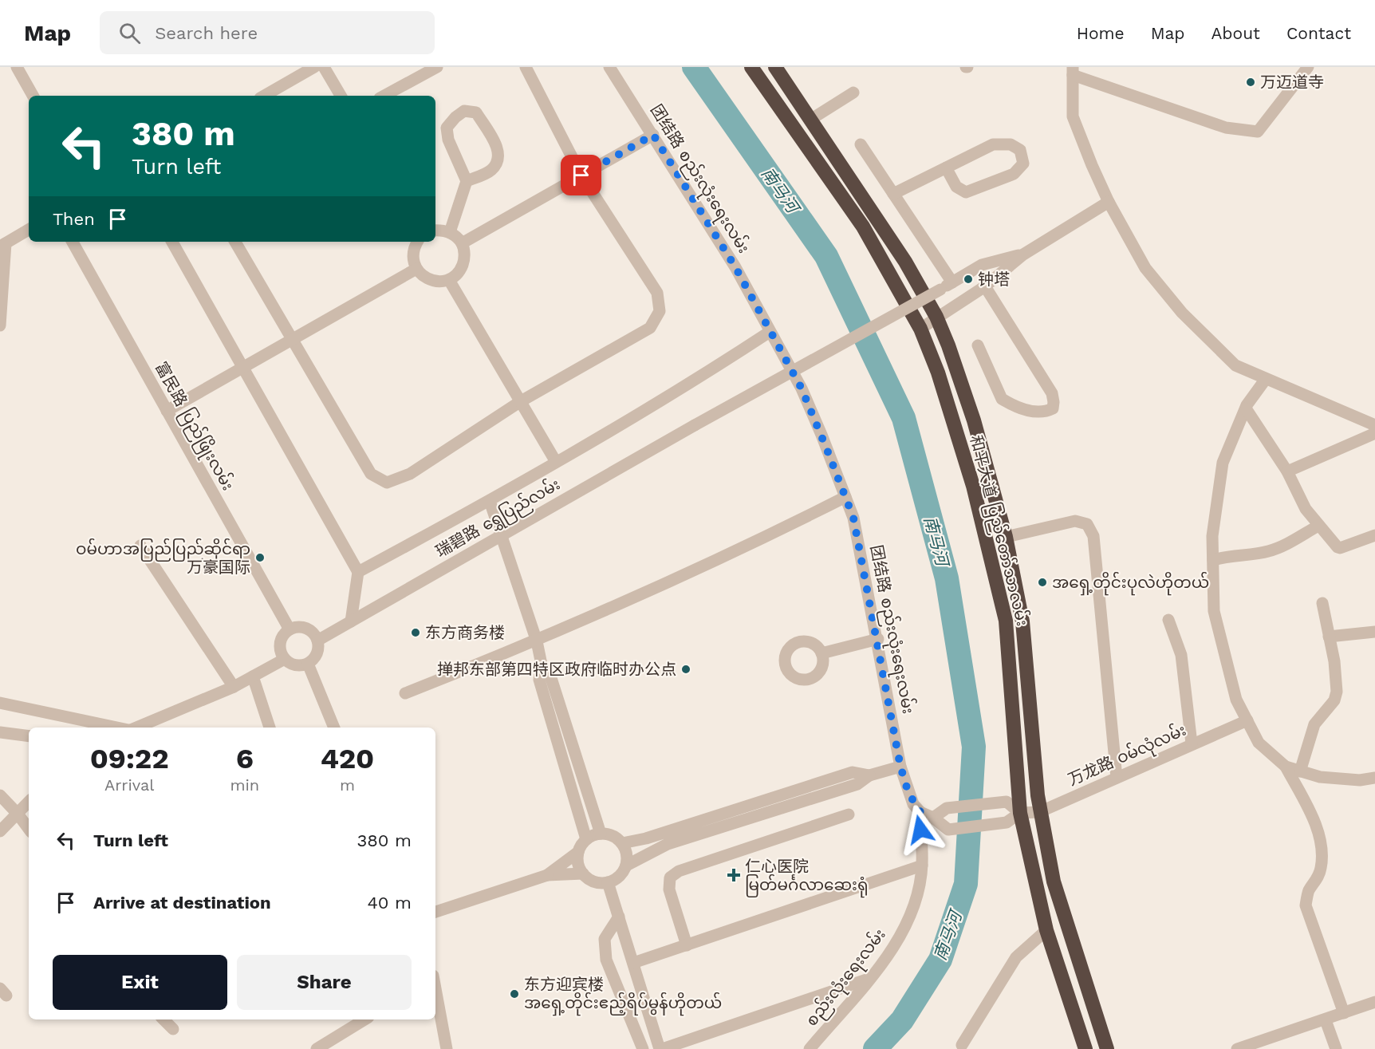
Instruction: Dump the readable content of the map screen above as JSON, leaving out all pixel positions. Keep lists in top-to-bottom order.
{
  "streets": {
    "highway": ["和平大道 ပြည်တော်သာလမ်း"],
    "street": [
      "团结路 စည်းလုံးရေးလမ်း",
      "富民路 ပြည်ဖြိုးလမ်း",
      "瑞碧路 ရွှေပြည်လမ်း",
      "万龙路 ဝမ်လုံလမ်း",
      "စည်းလုံးရေးလမ်း"
    ]
  },
  "crossings": [
    ["团结路 စည်းလုံးရေးလမ်း", "စည်းလုံးရေးလမ်း"],
    ["富民路 ပြည်ဖြိုးလမ်း", "瑞碧路 ရွှေပြည်လမ်း"],
    ["和平大道 ပြည်တော်သာလမ်း", "万龙路 ဝမ်လုံလမ်း"]
  ],
  "water": ["南马河"],
  "places": {
    "other": [
      "万迈道寺",
      "钟塔",
      "ဝမ်ဟာအပြည်ပြည်ဆိုင်ရာ 万豪国际",
      "အရှေ့တိုင်းပုလဲဟိုတယ်",
      "东方商务楼",
      "掸邦东部第四特区政府临时办公点",
      "东方迎宾楼 အရှေ့တိုင်းဧည့်ရိပ်မွန်ဟိုတယ်"
    ],
    "health": ["仁心医院 မြတ်မင်္ဂလာဆေးရုံ"]
  },
  "page": {
    "header": "Map",
    "search": "Search here",
    "nav": [
      "Home",
      "Map",
      "About",
      "Contact"
    ],
    "turn": ["380 m", "Turn left"],
    "then": "Then",
    "eta": [
      "09:22",
      "Arrival",
      "6",
      "min",
      "420",
      "m"
    ],
    "list": [
      {
        "name": "Turn left",
        "value": "380 m"
      },
      {
        "name": "Arrive at destination",
        "value": "40 m"
      }
    ],
    "buttons": ["Exit", "Share"]
  }
}
